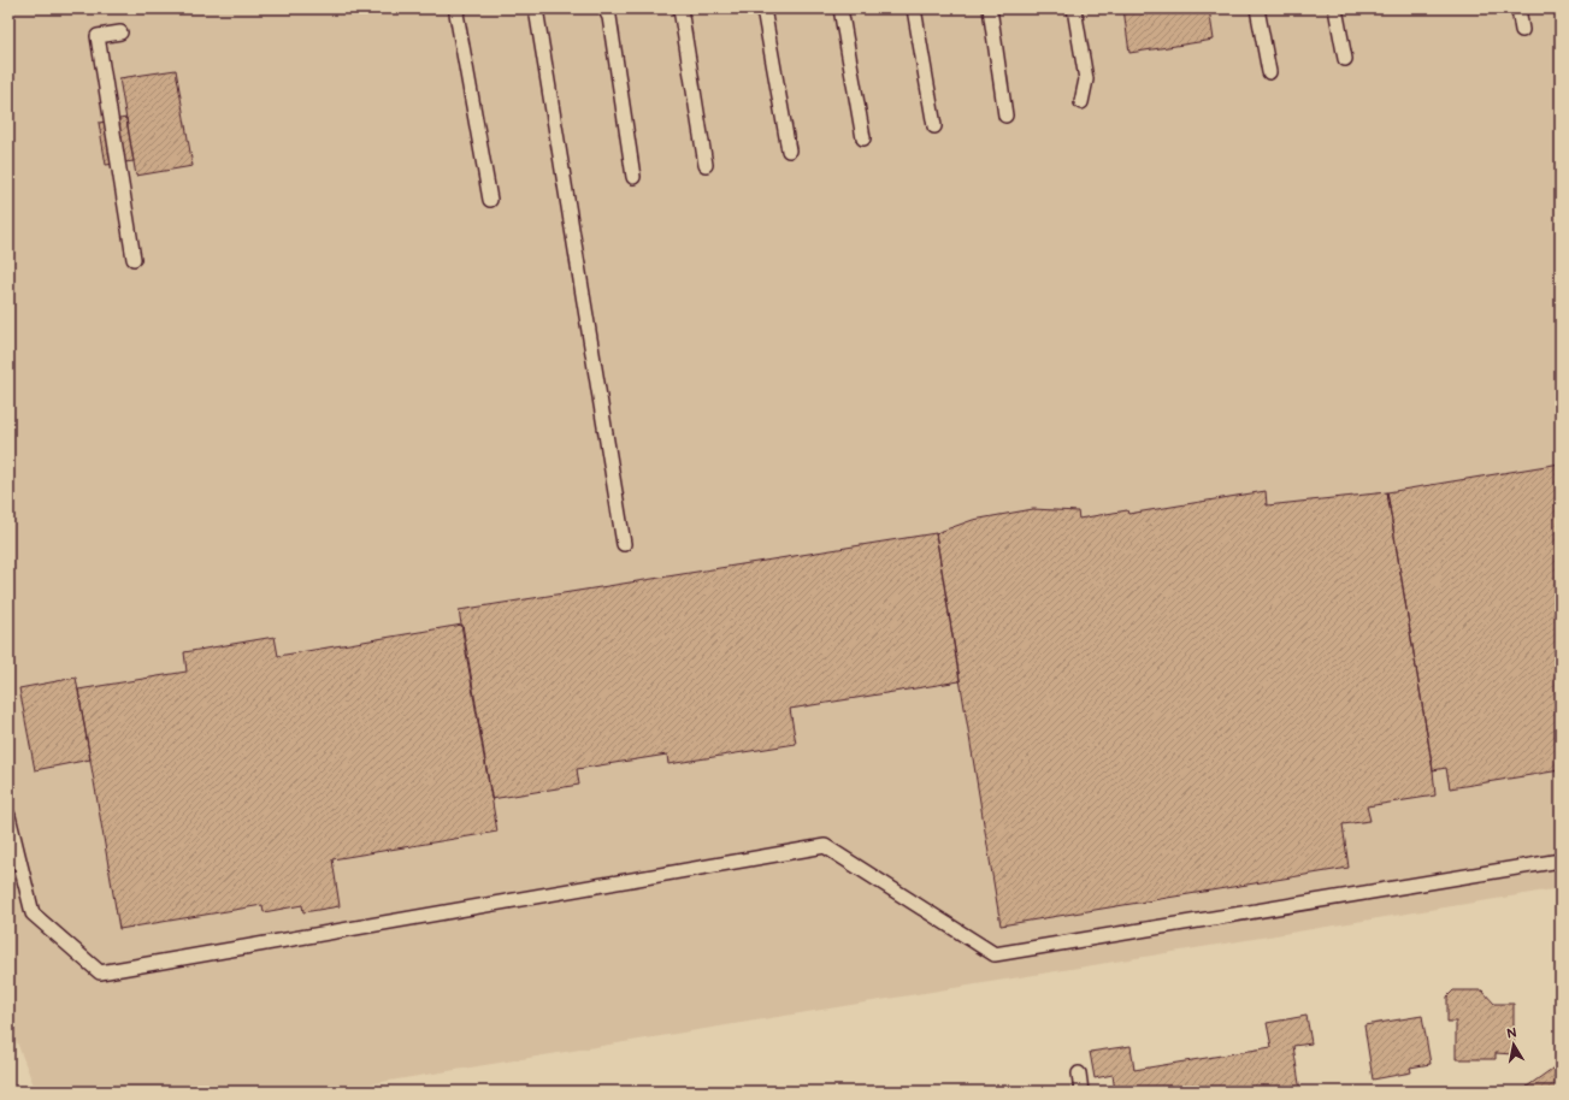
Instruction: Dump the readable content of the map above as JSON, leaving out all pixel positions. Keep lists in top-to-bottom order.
{
  "north": "top"
}
